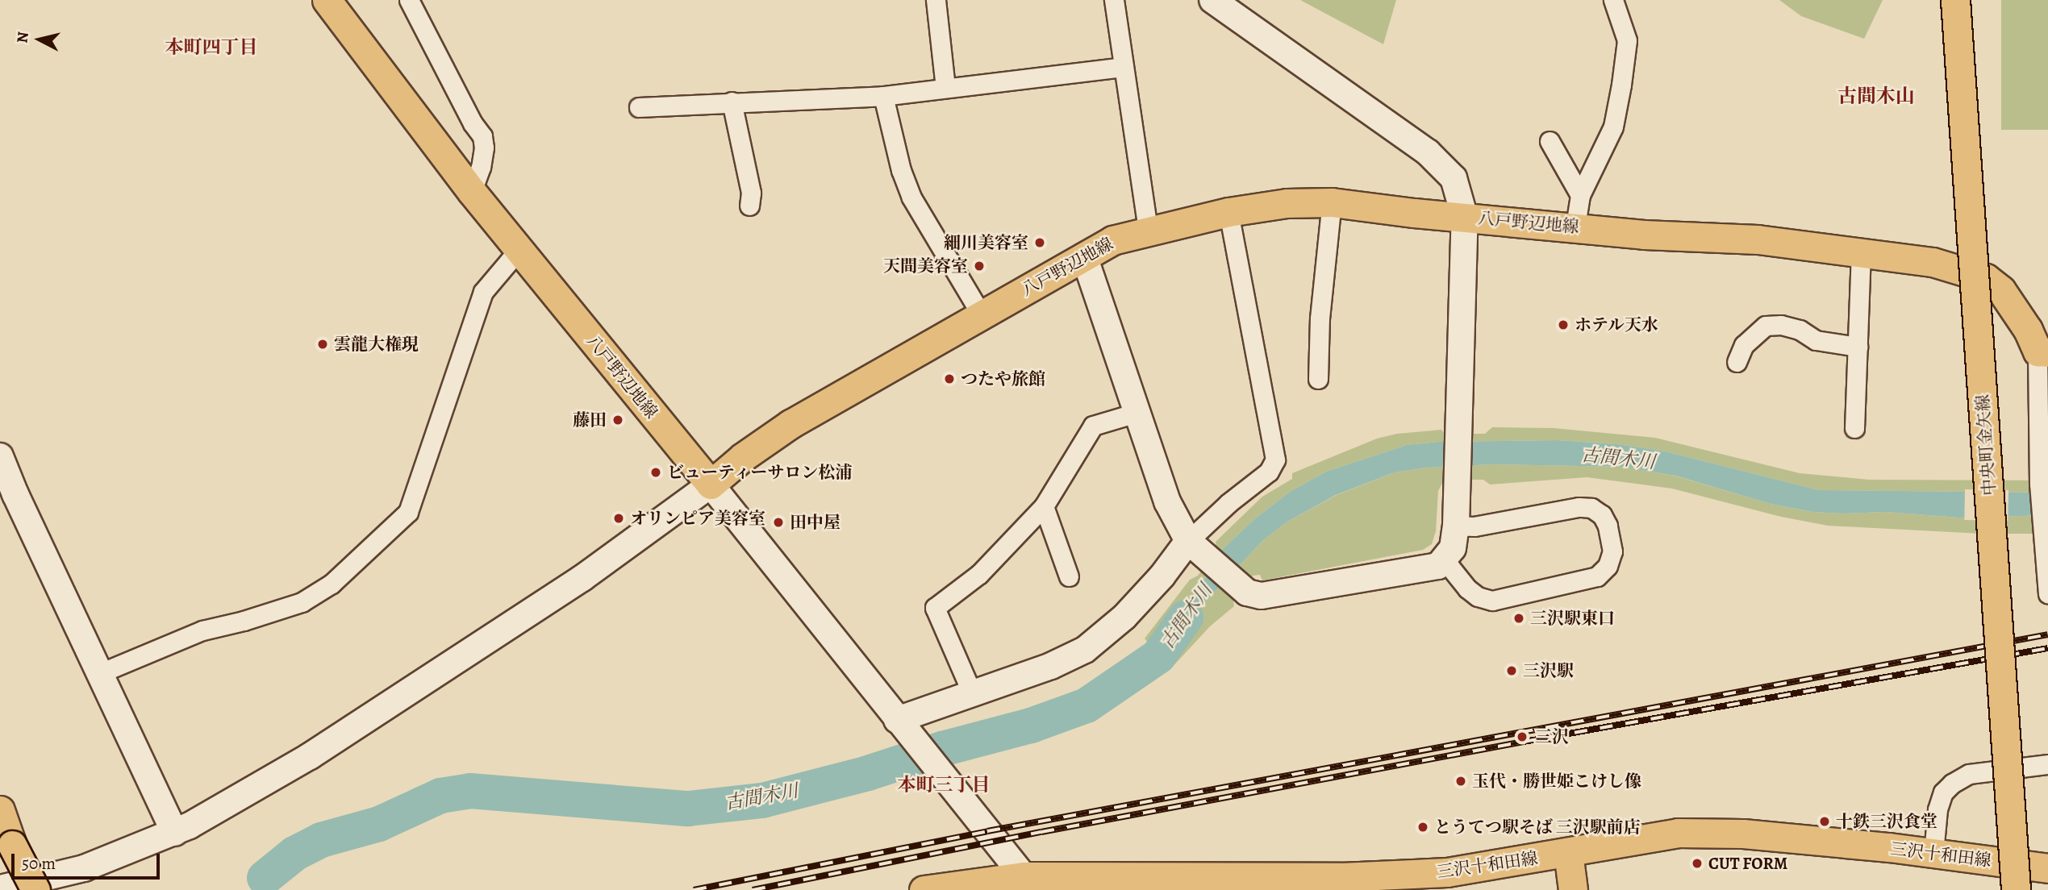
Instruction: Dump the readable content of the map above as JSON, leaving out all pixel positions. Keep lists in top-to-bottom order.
{
  "streets": {
    "main road": ["八戸野辺地線", "中央町金矢線", "三沢十和田線"]
  },
  "districts": ["本町四丁目", "古間木山", "本町三丁目"],
  "water": ["古間木川"],
  "places": [
    "細川美容室",
    "天間美容室",
    "ホテル天水",
    "雲龍大権現",
    "つたや旅館",
    "藤田",
    "ビューティーサロン松浦",
    "オリンピア美容室",
    "田中屋",
    "三沢駅東口",
    "三沢駅",
    "三沢",
    "玉代・勝世姫こけし像",
    "十鉄三沢食堂",
    "とうてつ駅そば 三沢駅前店",
    "CUT FORM"
  ],
  "scale_bar": "50 m",
  "north": "left"
}
